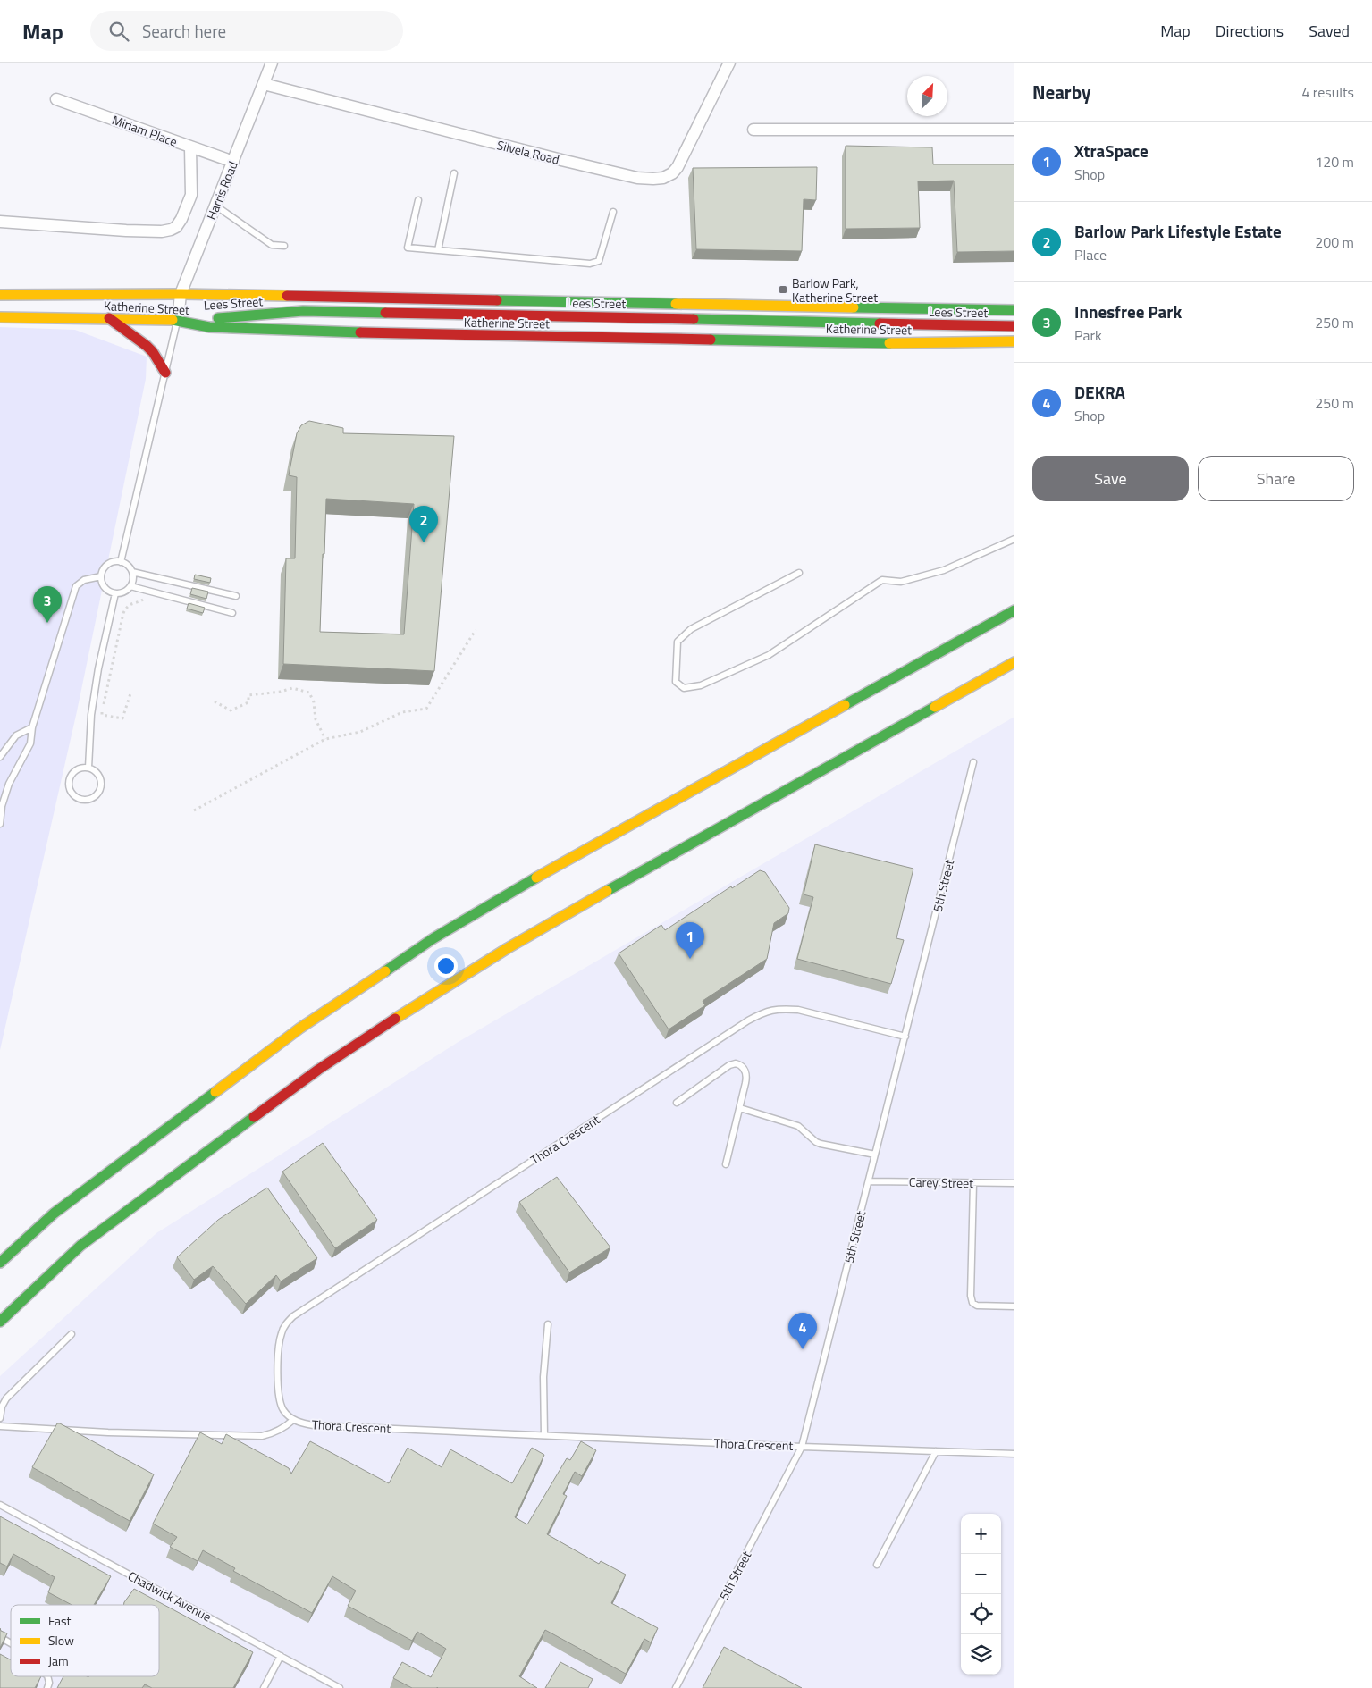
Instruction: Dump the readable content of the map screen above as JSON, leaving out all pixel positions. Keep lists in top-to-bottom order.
{
  "streets": {
    "main road": ["Lees Street", "Katherine Street"],
    "street": ["Miriam Place", "Silvela Road", "Harris Road"],
    "lane": [
      "5th Street",
      "Thora Crescent",
      "Carey Street",
      "Chadwick Avenue"
    ]
  },
  "crossings": [
    ["Miriam Place", "Harris Road"],
    ["Silvela Road", "Harris Road"],
    ["Harris Road", "Lees Street"],
    ["Harris Road", "Katherine Street"],
    ["Lees Street", "Katherine Street"],
    ["5th Street", "Thora Crescent"],
    ["5th Street", "Carey Street"]
  ],
  "places": {
    "transit": ["Barlow Park, Katherine Street"]
  },
  "legend": ["Fast", "Slow", "Jam"],
  "north": "top right",
  "page": {
    "header": "Map",
    "search": "Search here",
    "nav": ["Map", "Directions", "Saved"],
    "heading": ["Nearby", "4 results"],
    "list": [
      {
        "mark": "1",
        "name": "XtraSpace",
        "note": "Shop",
        "value": "120 m"
      },
      {
        "mark": "2",
        "name": "Barlow Park Lifestyle Estate",
        "note": "Place",
        "value": "200 m"
      },
      {
        "mark": "3",
        "name": "Innesfree Park",
        "note": "Park",
        "value": "250 m"
      },
      {
        "mark": "4",
        "name": "DEKRA",
        "note": "Shop",
        "value": "250 m"
      }
    ],
    "buttons": ["Save", "Share"],
    "pins": [
      "2",
      "3",
      "1",
      "4"
    ],
    "map_buttons": ["+", "−"]
  }
}
